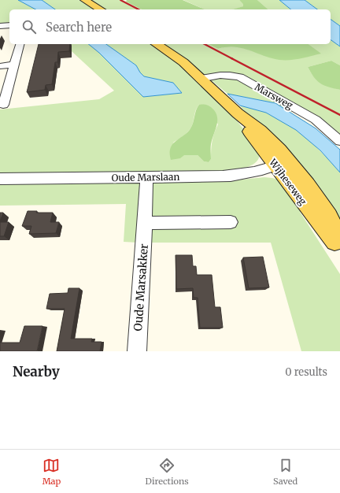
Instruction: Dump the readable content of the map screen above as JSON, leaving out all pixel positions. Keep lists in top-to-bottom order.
{
  "streets": {
    "main road": ["Wijheseweg"],
    "street": ["Marsweg", "Oude Marslaan", "Oude Marsakker"]
  },
  "crossings": [
    ["Marsweg", "Wijheseweg"],
    ["Oude Marslaan", "Wijheseweg"],
    ["Oude Marslaan", "Oude Marsakker"]
  ],
  "page": {
    "search": "Search here",
    "heading": ["Nearby", "0 results"],
    "nav": ["Map", "Directions", "Saved"]
  }
}
